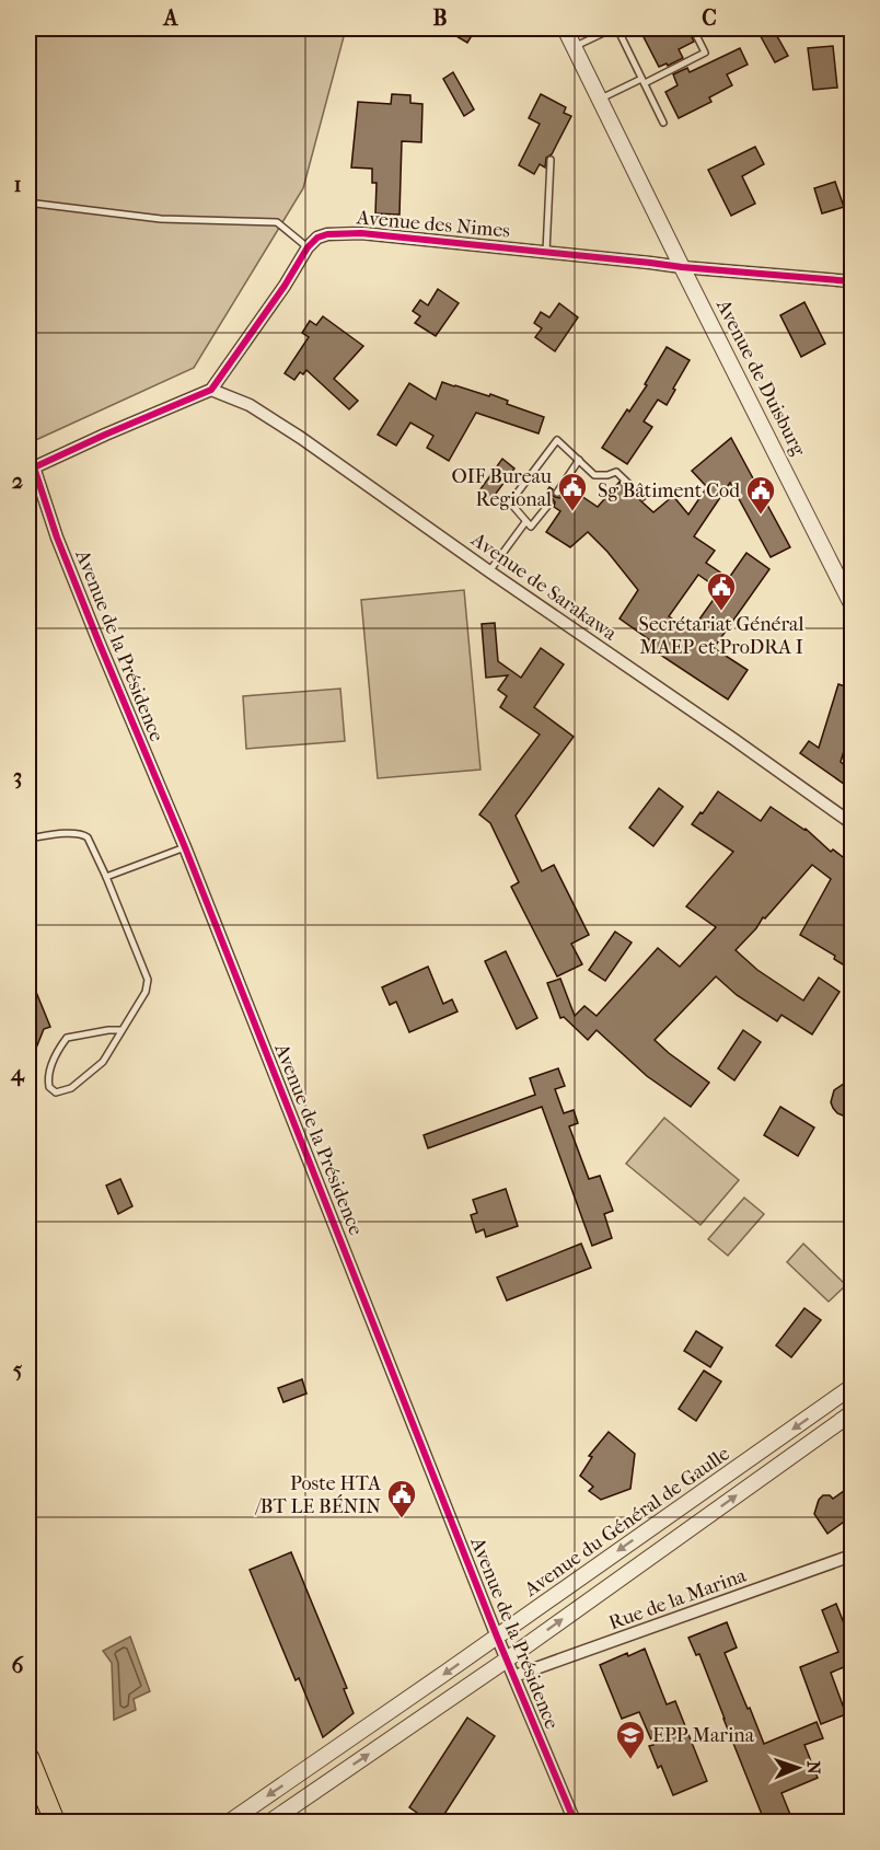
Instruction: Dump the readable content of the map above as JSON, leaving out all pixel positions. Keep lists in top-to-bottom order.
{
  "streets": {
    "street": [
      "Avenue des Nimes",
      "Avenue de Duisburg",
      "Avenue de Sarakawa",
      "Avenue de la Présidence",
      "Avenue du Général de Gaulle",
      "Rue de la Marina"
    ]
  },
  "crossings": [
    ["Avenue des Nimes", "Avenue de Duisburg"],
    ["Avenue de la Présidence", "Avenue du Général de Gaulle"],
    ["Avenue de la Présidence", "Rue de la Marina"]
  ],
  "places": {
    "public building": [
      "OIF Bureau Regional",
      "Sg Bâtiment Cod",
      "Secrétariat Général MAEP et ProDRA I",
      "Poste HTA /BT LE BÉNIN"
    ],
    "school or university": ["EPP Marina"]
  },
  "north": "right",
  "grid": {
    "columns": ["A", "B", "C"],
    "rows": [
      "1",
      "2",
      "3",
      "4",
      "5",
      "6"
    ]
  }
}
